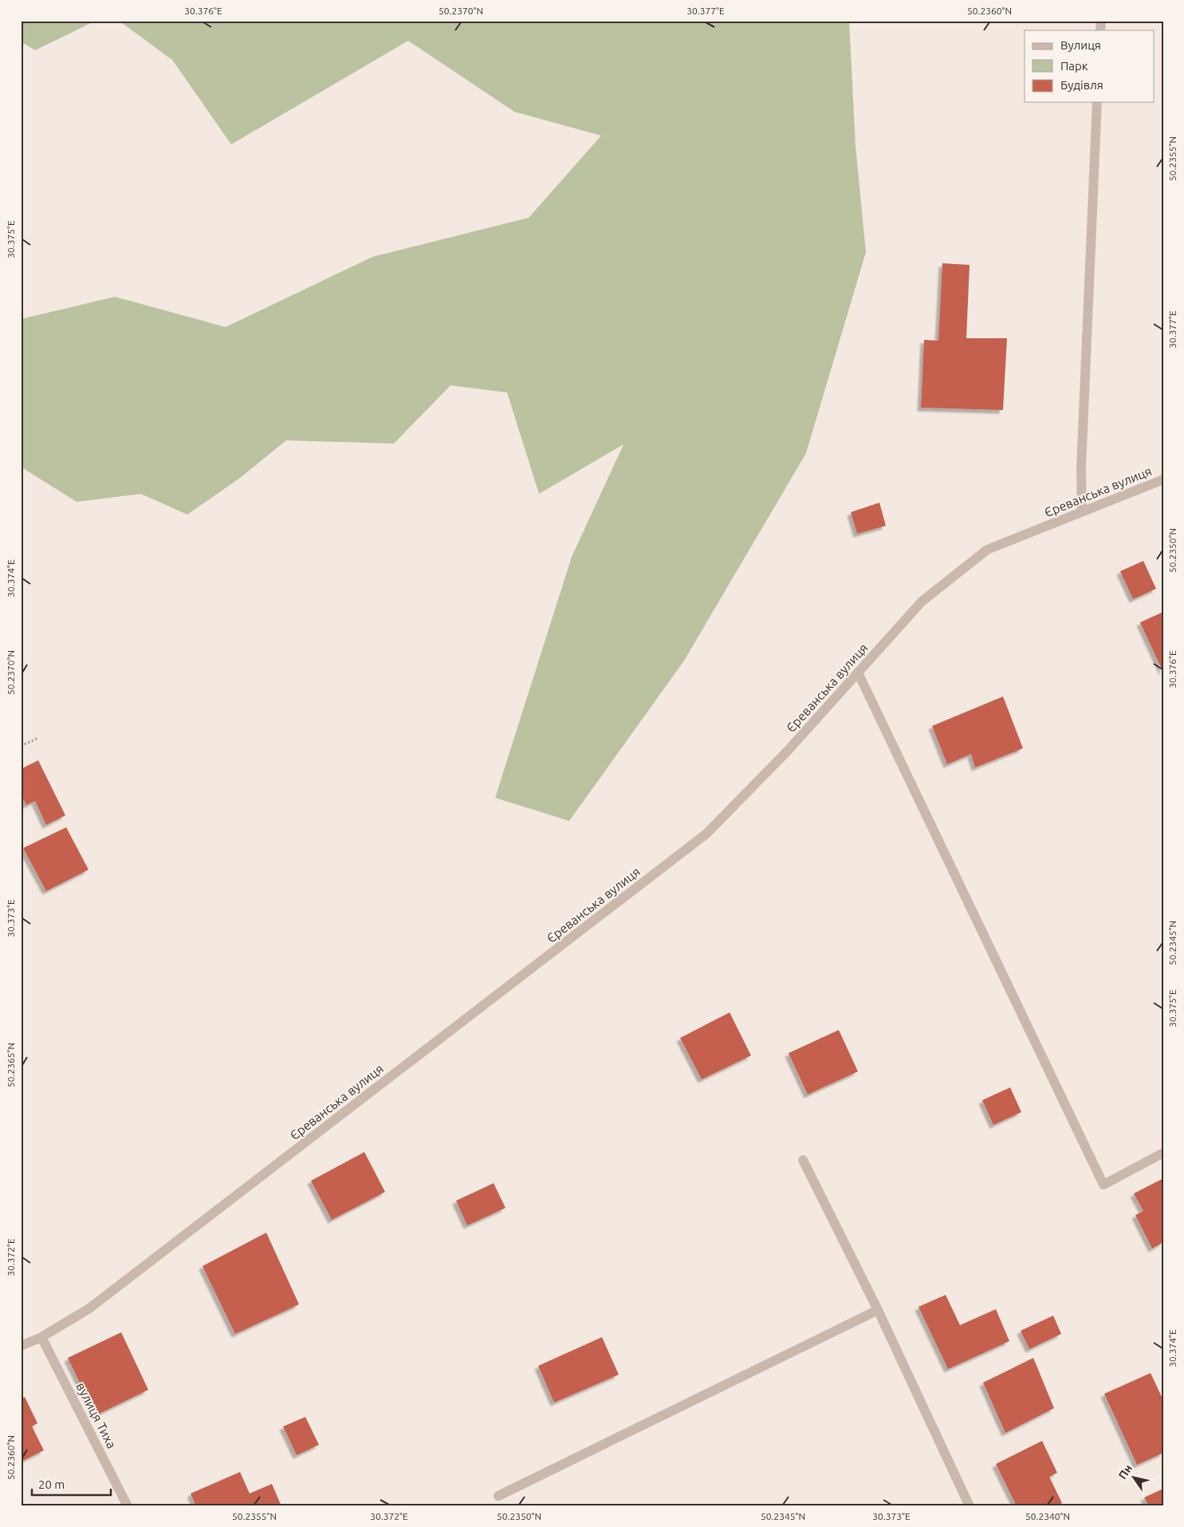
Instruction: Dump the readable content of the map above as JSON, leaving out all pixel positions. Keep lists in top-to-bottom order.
{
  "streets": {
    "street": ["Єреванська вулиця", "вулиця Тиха"]
  },
  "crossings": [
    ["Єреванська вулиця", "вулиця Тиха"]
  ],
  "legend": ["Вулиця", "Парк", "Будівля"],
  "scale_bar": "20 m",
  "north": "top left",
  "coordinates": [
    "30.376°E",
    "50.2370°N",
    "30.377°E",
    "50.2360°N",
    "50.2355°N",
    "30.375°E",
    "50.2350°N",
    "30.374°E",
    "30.373°E",
    "50.2345°N",
    "50.2365°N",
    "30.372°E",
    "50.2340°N"
  ]
}
